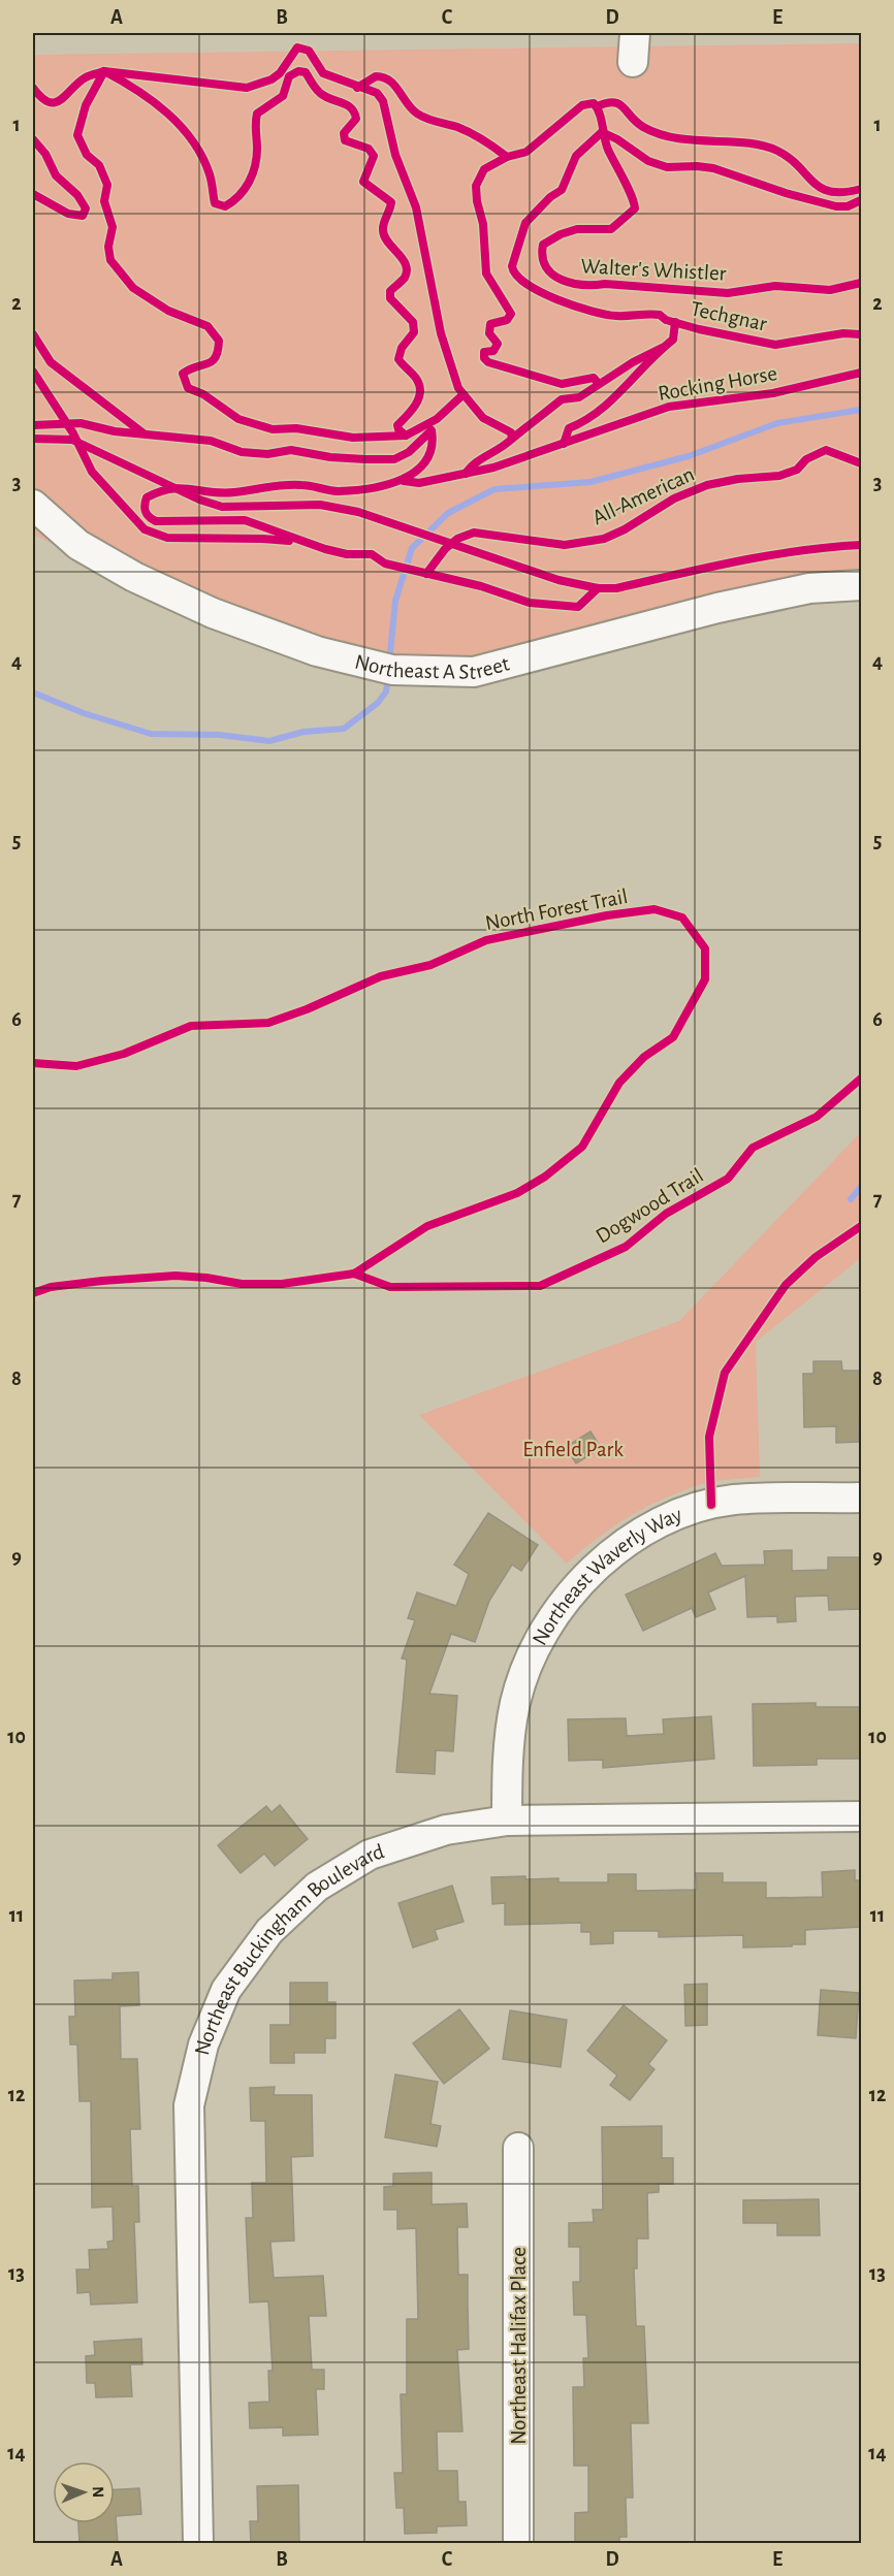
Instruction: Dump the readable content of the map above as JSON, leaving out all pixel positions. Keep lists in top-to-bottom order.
{
  "streets": {
    "street": [
      "Northeast A Street",
      "Northeast Waverly Way",
      "Northeast Buckingham Boulevard",
      "Northeast Halifax Place"
    ],
    "cycle path": [
      "Walter's Whistler",
      "Techgnar",
      "Rocking Horse",
      "All-American",
      "North Forest Trail",
      "Dogwood Trail"
    ]
  },
  "crossings": [
    ["Northeast Waverly Way", "Northeast Buckingham Boulevard"]
  ],
  "parks": ["Enfield Park"],
  "north": "right",
  "grid": {
    "columns": [
      "A",
      "B",
      "C",
      "D",
      "E"
    ],
    "rows": [
      "1",
      "2",
      "3",
      "4",
      "5",
      "6",
      "7",
      "8",
      "9",
      "10",
      "11",
      "12",
      "13",
      "14"
    ]
  }
}
